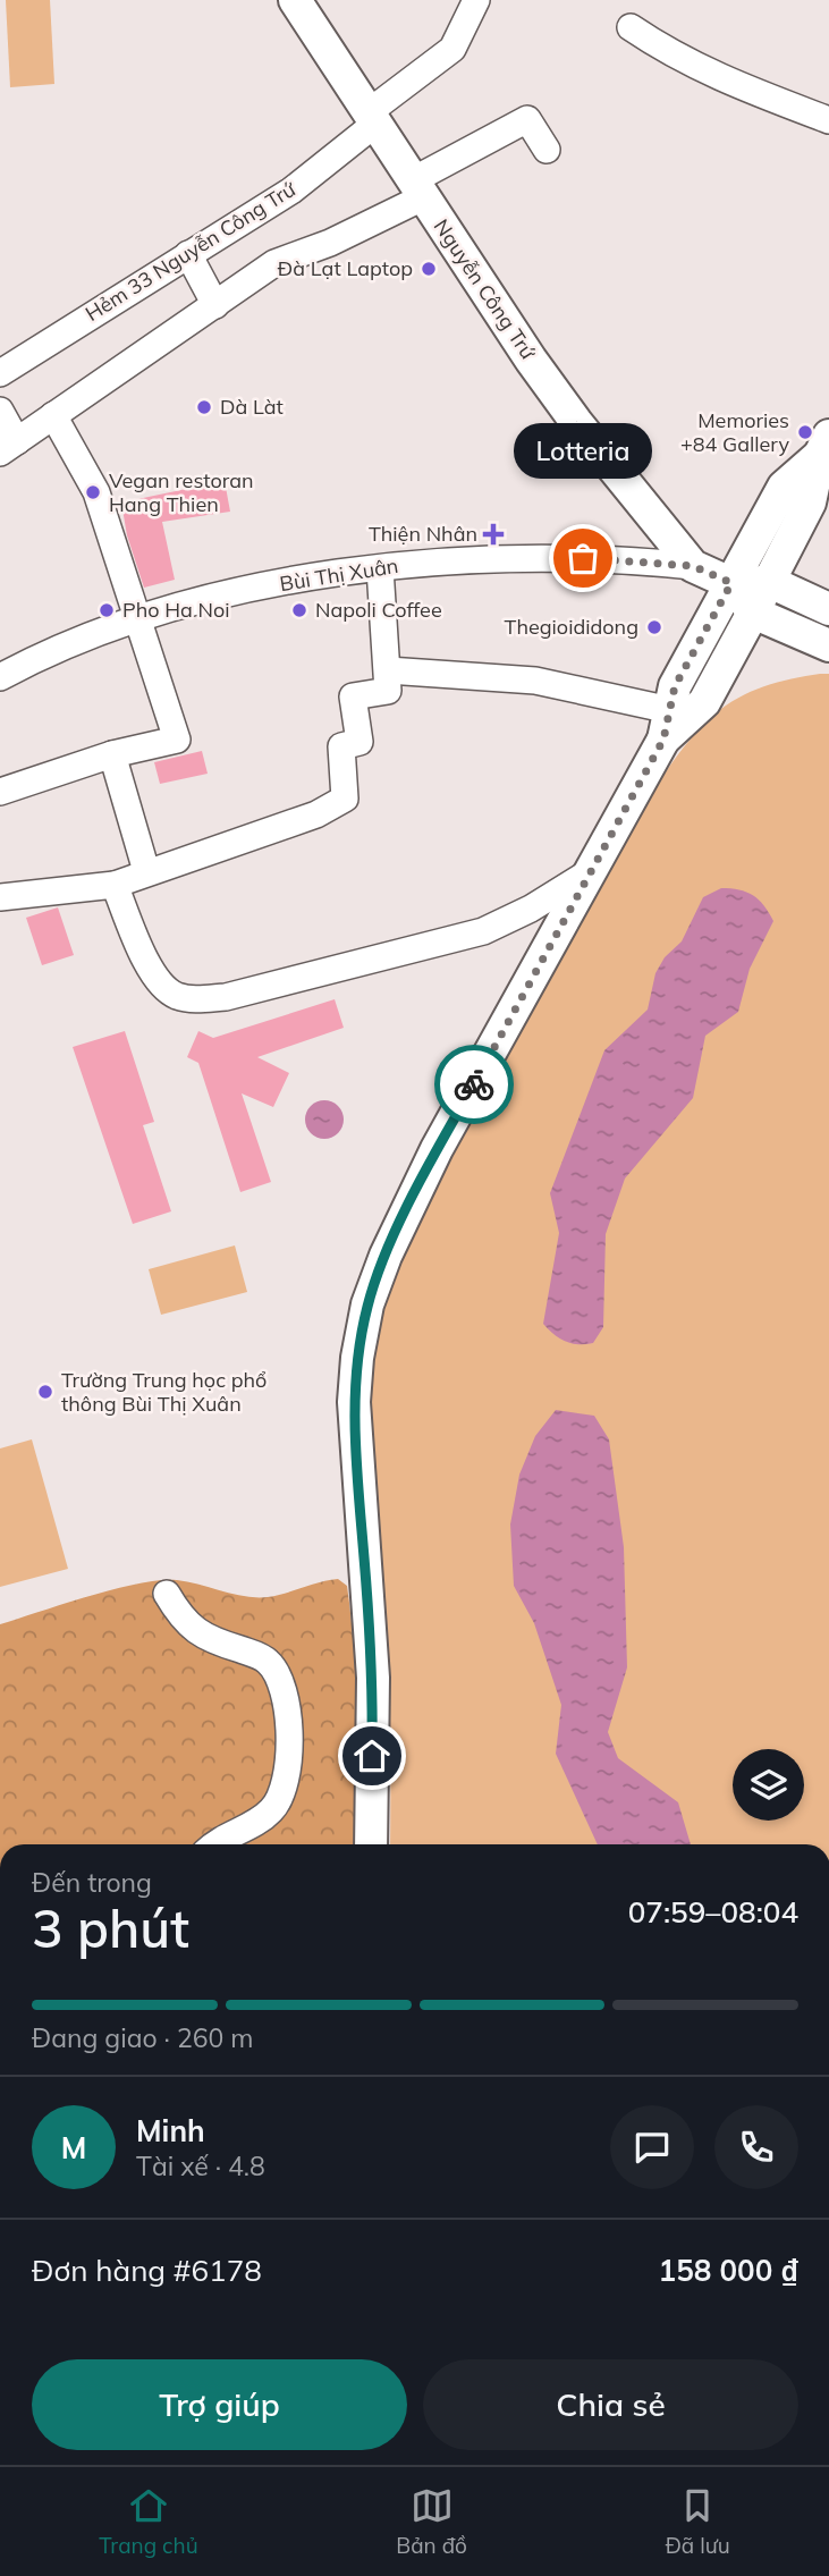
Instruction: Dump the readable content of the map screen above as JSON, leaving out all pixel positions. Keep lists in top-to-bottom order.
{
  "streets": {
    "main road": ["Nguyễn Công Trứ"],
    "street": ["Hẻm 33 Nguyễn Công Trứ", "Bùi Thị Xuân"]
  },
  "crossings": [
    ["Hẻm 33 Nguyễn Công Trứ", "Nguyễn Công Trứ"],
    ["Nguyễn Công Trứ", "Bùi Thị Xuân"]
  ],
  "places": {
    "other": [
      "Đà Lạt Laptop",
      "Dà Làt",
      "Memories +84 Gallery",
      "Vegan restoran Hang Thien",
      "Lotteria",
      "Pho Ha Noi",
      "Napoli Coffee",
      "Thegioididong",
      "Trường Trung học phổ thông Bùi Thị Xuân"
    ],
    "health": ["Thiện Nhân"]
  },
  "page": {
    "bubble": "Lotteria",
    "heading": ["3 phút", "Đến trong", "07:59–08:04"],
    "panel": [
      "Minh",
      "Tài xế · 4.8",
      "Đơn hàng #6178",
      "158 000 ₫"
    ],
    "bar": "Đang giao · 260 m",
    "round": "M",
    "buttons": ["Trợ giúp", "Chia sẻ"],
    "tabs": ["Trang chủ", "Bản đồ", "Đã lưu"]
  }
}
